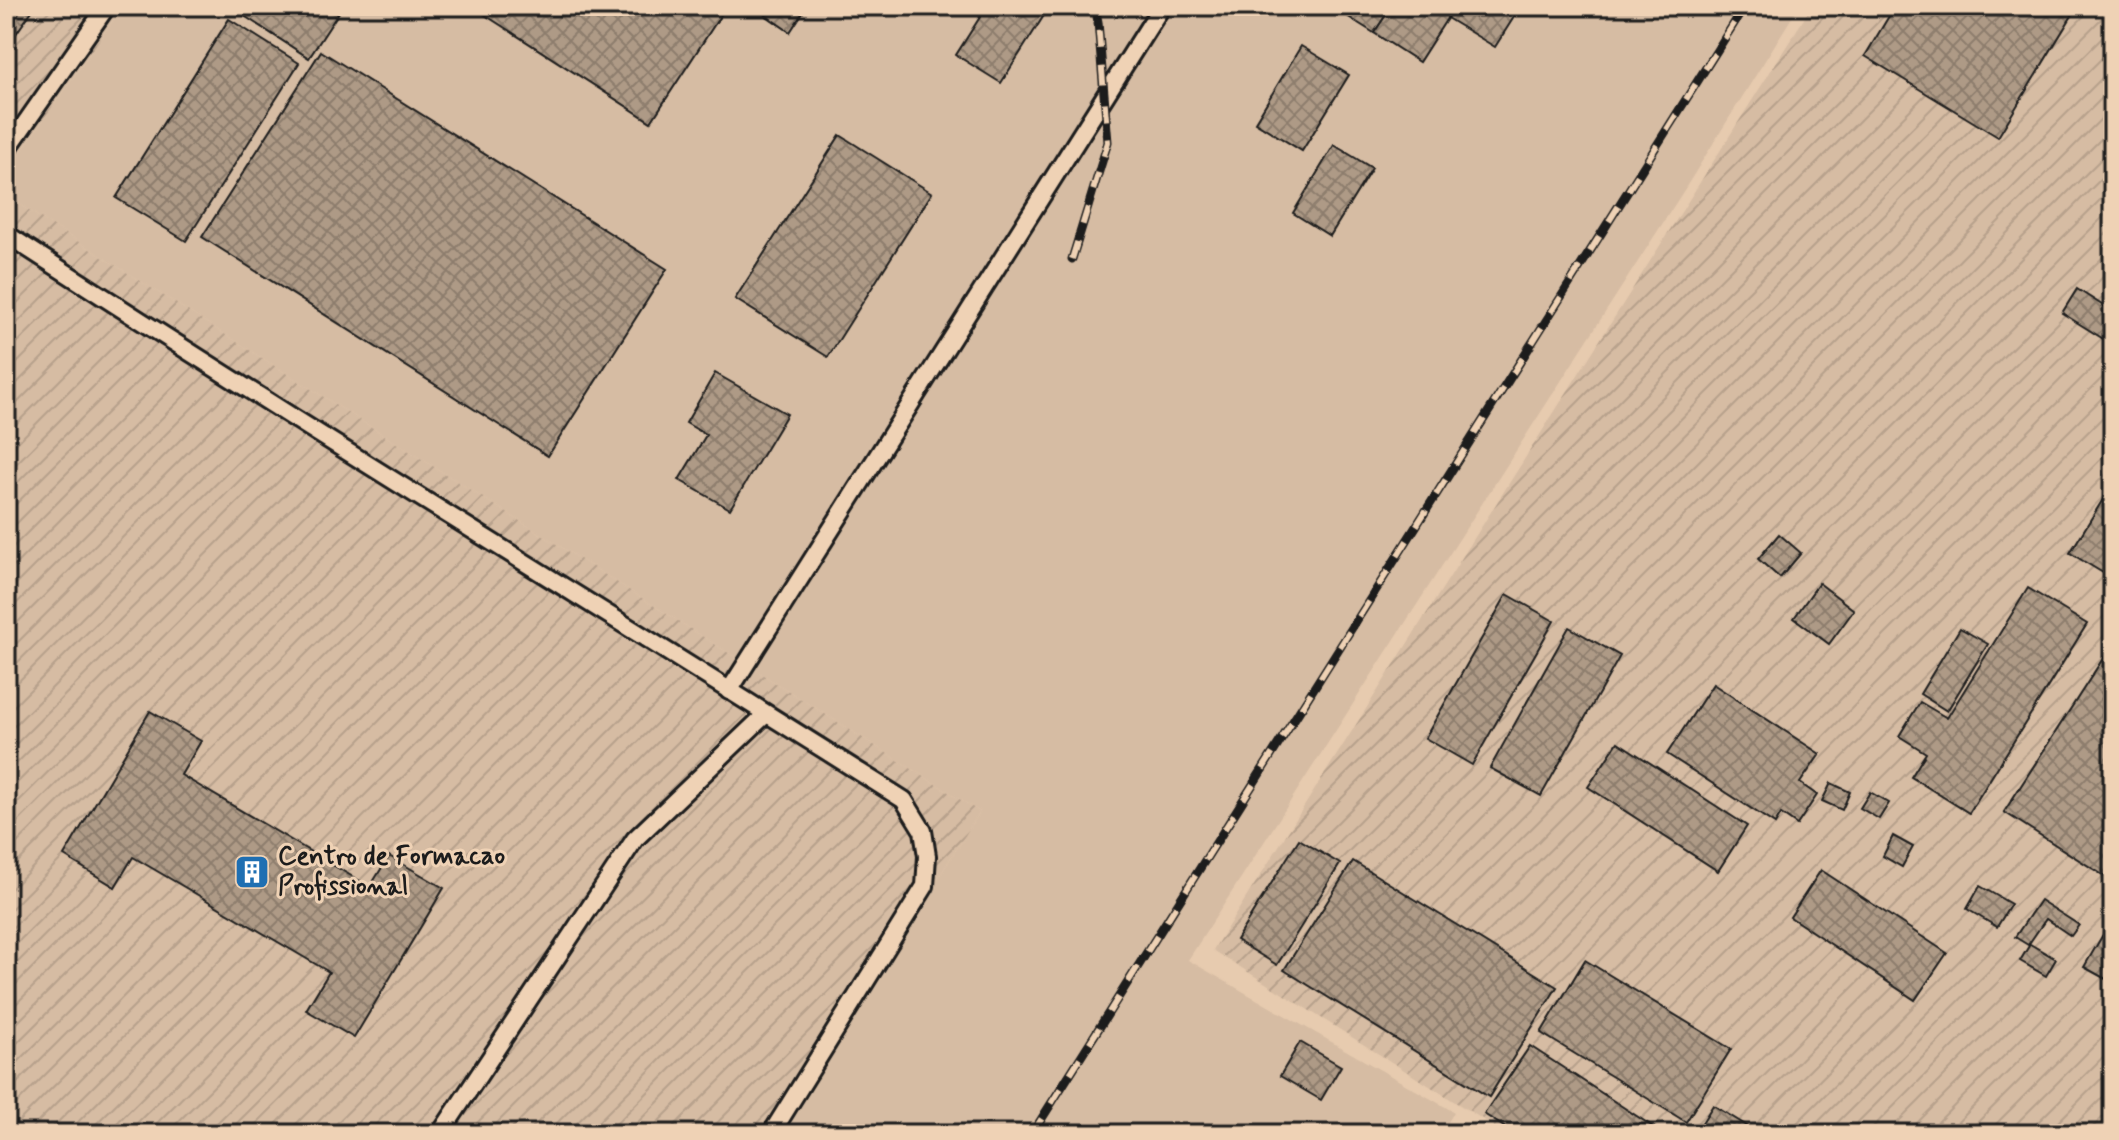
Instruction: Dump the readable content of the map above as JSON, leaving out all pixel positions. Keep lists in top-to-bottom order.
{
  "places": {
    "building": ["Centro de Formacao Profissional"]
  }
}
